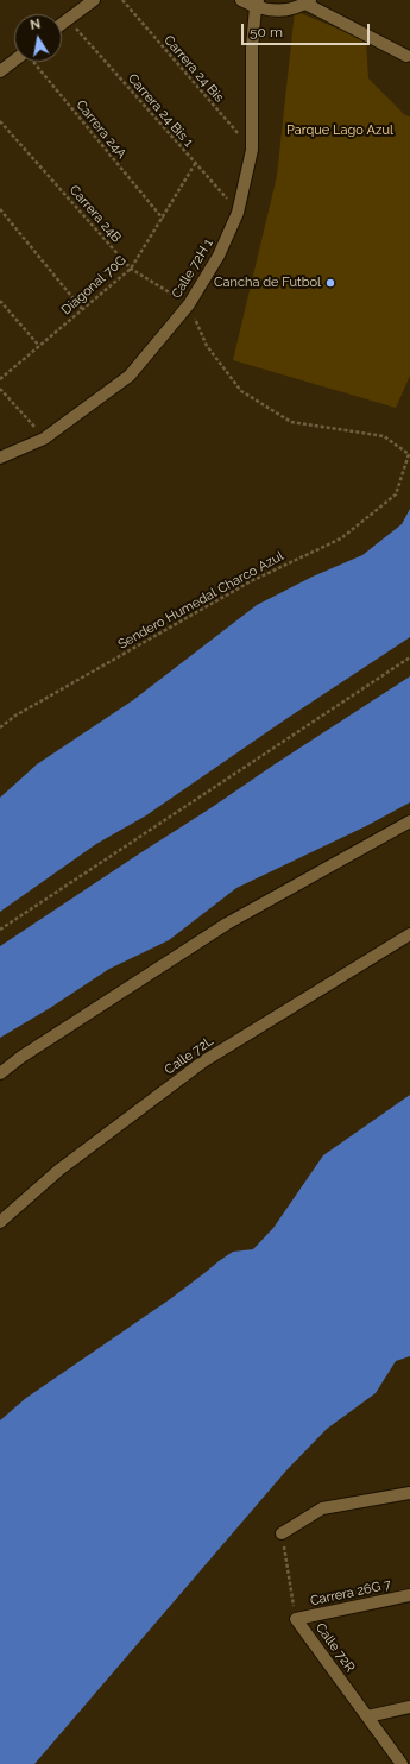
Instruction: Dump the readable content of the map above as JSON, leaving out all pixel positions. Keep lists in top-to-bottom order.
{
  "streets": {
    "street": [
      "Calle 72H 1",
      "Calle 72L",
      "Carrera 26G 7",
      "Calle 72R"
    ],
    "path": [
      "Carrera 24 Bis",
      "Carrera 24 Bis 1",
      "Carrera 24A",
      "Carrera 24B",
      "Diagonal 70G",
      "Sendero Humedal Charco Azul"
    ]
  },
  "crossings": [
    ["Carrera 24 Bis", "Calle 72H 1"],
    ["Carrera 24 Bis 1", "Calle 72H 1"],
    ["Carrera 24 Bis 1", "Diagonal 70G"],
    ["Carrera 24A", "Diagonal 70G"],
    ["Carrera 24B", "Calle 72H 1"],
    ["Carrera 24B", "Diagonal 70G"],
    ["Carrera 24B", "Sendero Humedal Charco Azul"],
    ["Calle 72H 1", "Sendero Humedal Charco Azul"],
    ["Carrera 26G 7", "Calle 72R"]
  ],
  "parks": ["Parque Lago Azul"],
  "places": ["Cancha de Futbol"],
  "scale_bar": "50 m",
  "north": "top"
}
